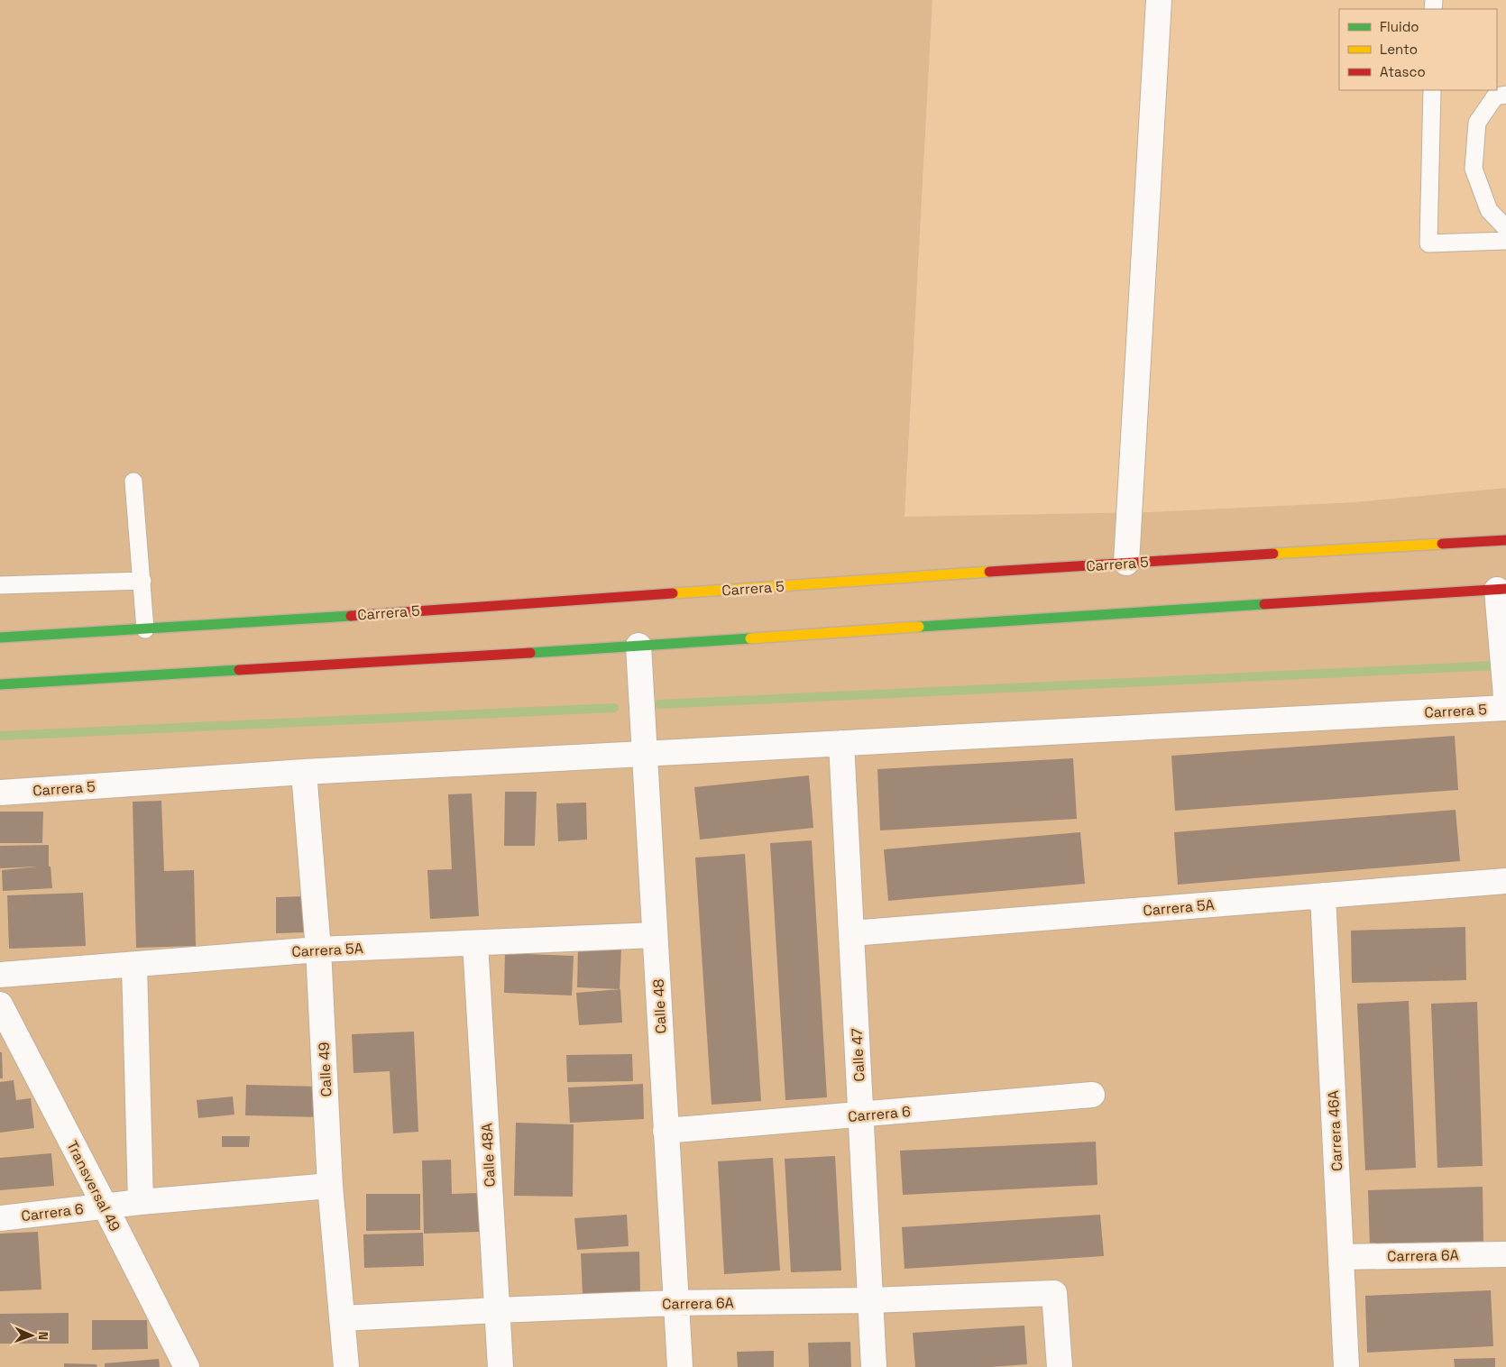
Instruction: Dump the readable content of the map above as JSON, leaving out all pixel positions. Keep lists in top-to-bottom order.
{
  "streets": {
    "main road": ["Carrera 5"],
    "street": [
      "Carrera 5A",
      "Calle 48",
      "Calle 47",
      "Calle 49",
      "Carrera 6",
      "Carrera 46A",
      "Calle 48A",
      "Transversal 49",
      "Carrera 6A"
    ]
  },
  "crossings": [
    ["Carrera 5", "Calle 48"],
    ["Carrera 5", "Calle 47"],
    ["Carrera 5", "Calle 49"],
    ["Carrera 5A", "Calle 48"],
    ["Carrera 5A", "Calle 47"],
    ["Carrera 5A", "Calle 49"],
    ["Carrera 5A", "Carrera 46A"],
    ["Carrera 5A", "Calle 48A"],
    ["Calle 48", "Carrera 6"],
    ["Calle 48", "Carrera 6A"],
    ["Calle 47", "Carrera 6"],
    ["Calle 47", "Carrera 6A"],
    ["Calle 49", "Carrera 6"],
    ["Calle 49", "Carrera 6A"],
    ["Carrera 6", "Transversal 49"],
    ["Carrera 46A", "Carrera 6A"],
    ["Calle 48A", "Carrera 6A"]
  ],
  "legend": ["Fluido", "Lento", "Atasco"],
  "north": "right"
}
